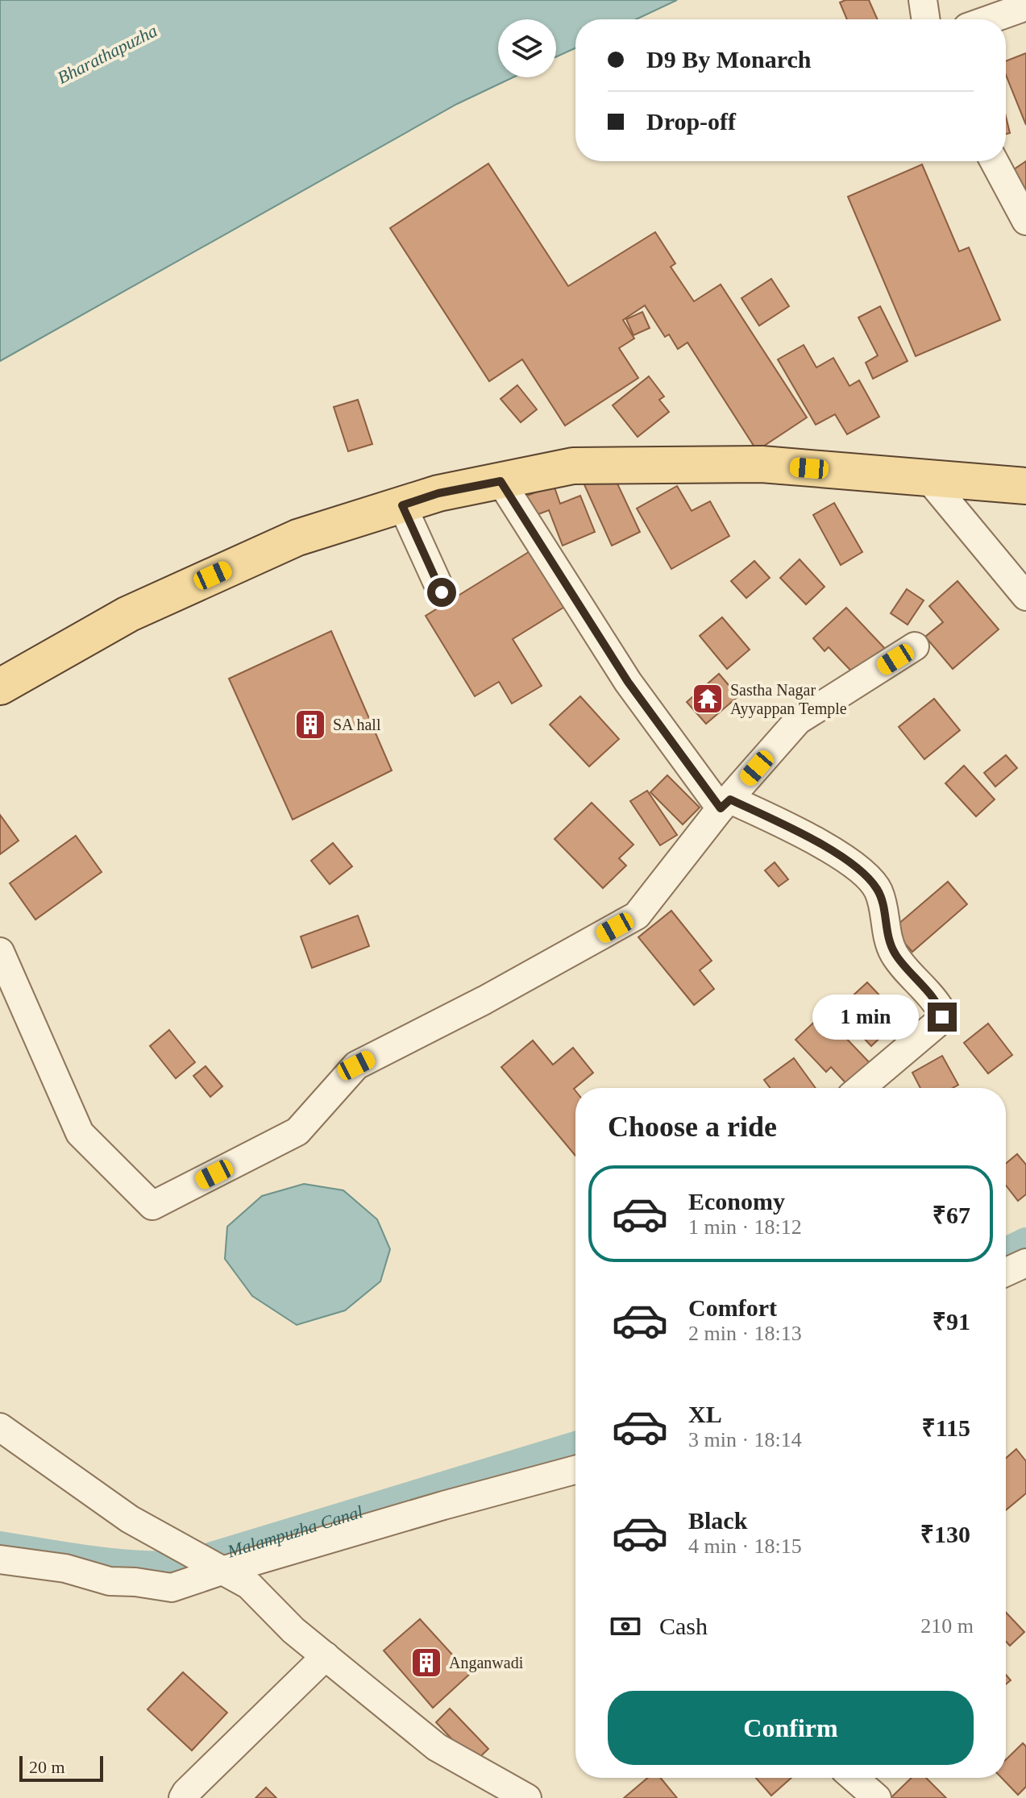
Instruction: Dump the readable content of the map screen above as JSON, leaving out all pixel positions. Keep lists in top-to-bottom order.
{
  "water": ["Bharathapuzha", "Malampuzha Canal"],
  "places": {
    "temple": ["Sastha Nagar Ayyappan Temple"],
    "building": ["SA hall", "Anganwadi"]
  },
  "scale_bar": "20 m",
  "page": {
    "banner": ["D9 By Monarch", "Drop-off"],
    "bubble": "1 min",
    "heading": "Choose a ride",
    "list": [
      {
        "name": "Economy",
        "note": "1 min · 18:12",
        "value": "₹67"
      },
      {
        "name": "Comfort",
        "note": "2 min · 18:13",
        "value": "₹91"
      },
      {
        "name": "XL",
        "note": "3 min · 18:14",
        "value": "₹115"
      },
      {
        "name": "Black",
        "note": "4 min · 18:15",
        "value": "₹130"
      }
    ],
    "pay": ["Cash", "210 m"],
    "buttons": "Confirm",
    "scale": "20 m"
  }
}
